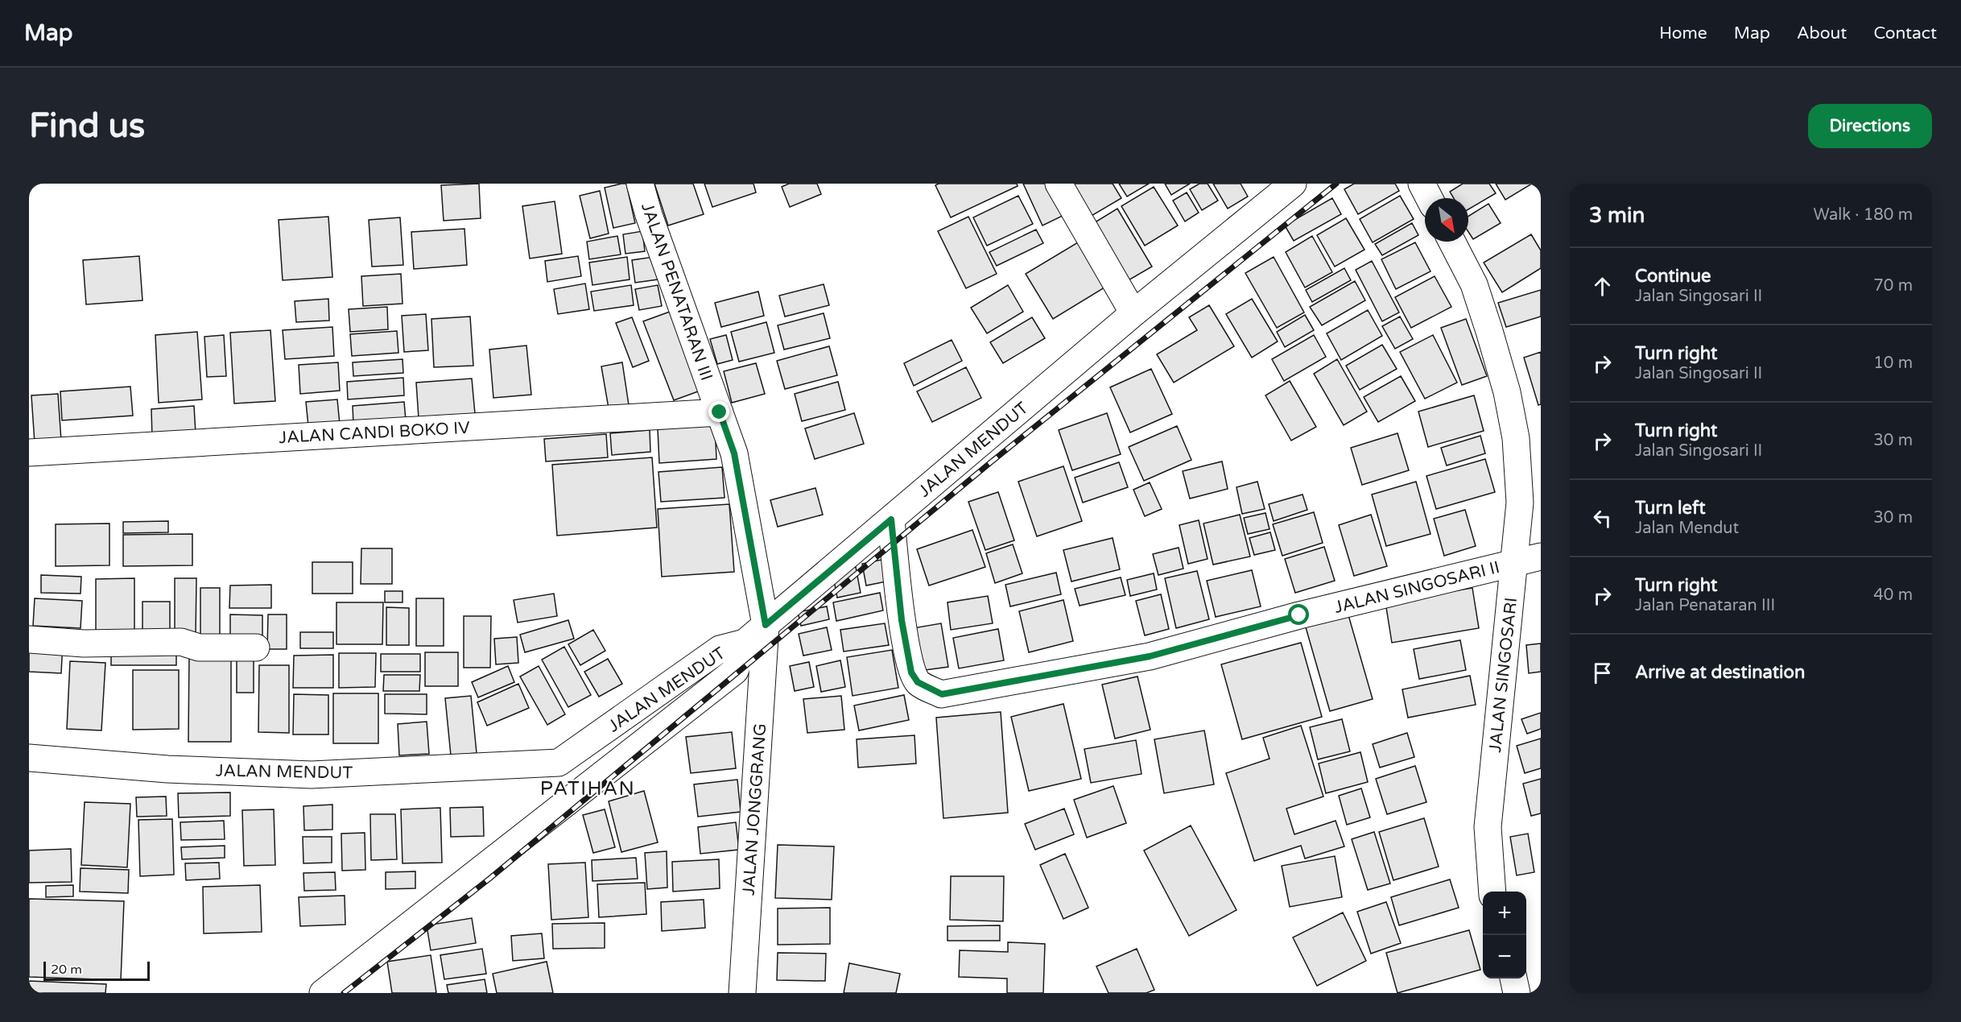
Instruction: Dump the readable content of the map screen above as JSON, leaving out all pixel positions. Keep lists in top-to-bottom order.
{
  "streets": {
    "street": [
      "JALAN PENATARAN III",
      "JALAN CANDI BOKO IV",
      "JALAN MENDUT",
      "JALAN SINGOSARI II",
      "JALAN SINGOSARI",
      "JALAN JONGGRANG"
    ]
  },
  "crossings": [
    ["JALAN PENATARAN III", "JALAN CANDI BOKO IV"],
    ["JALAN PENATARAN III", "JALAN MENDUT"],
    ["JALAN PENATARAN III", "JALAN JONGGRANG"],
    ["JALAN MENDUT", "JALAN SINGOSARI II"],
    ["JALAN MENDUT", "JALAN JONGGRANG"],
    ["JALAN SINGOSARI II", "JALAN SINGOSARI"]
  ],
  "districts": ["PATIHAN"],
  "scale_bar": "20 m",
  "north": "bottom right",
  "page": {
    "header": "Map",
    "nav": [
      "Home",
      "Map",
      "About",
      "Contact"
    ],
    "buttons": "Directions",
    "title": "Find us",
    "heading": ["3 min", "Walk · 180 m"],
    "list": [
      ["Continue", "Jalan Singosari II", "70 m"],
      ["Turn right", "Jalan Singosari II", "10 m"],
      ["Turn right", "Jalan Singosari II", "30 m"],
      ["Turn left", "Jalan Mendut", "30 m"],
      ["Turn right", "Jalan Penataran III", "40 m"],
      "Arrive at destination"
    ],
    "map_buttons": ["+", "−"],
    "scale": "20 m"
  }
}
